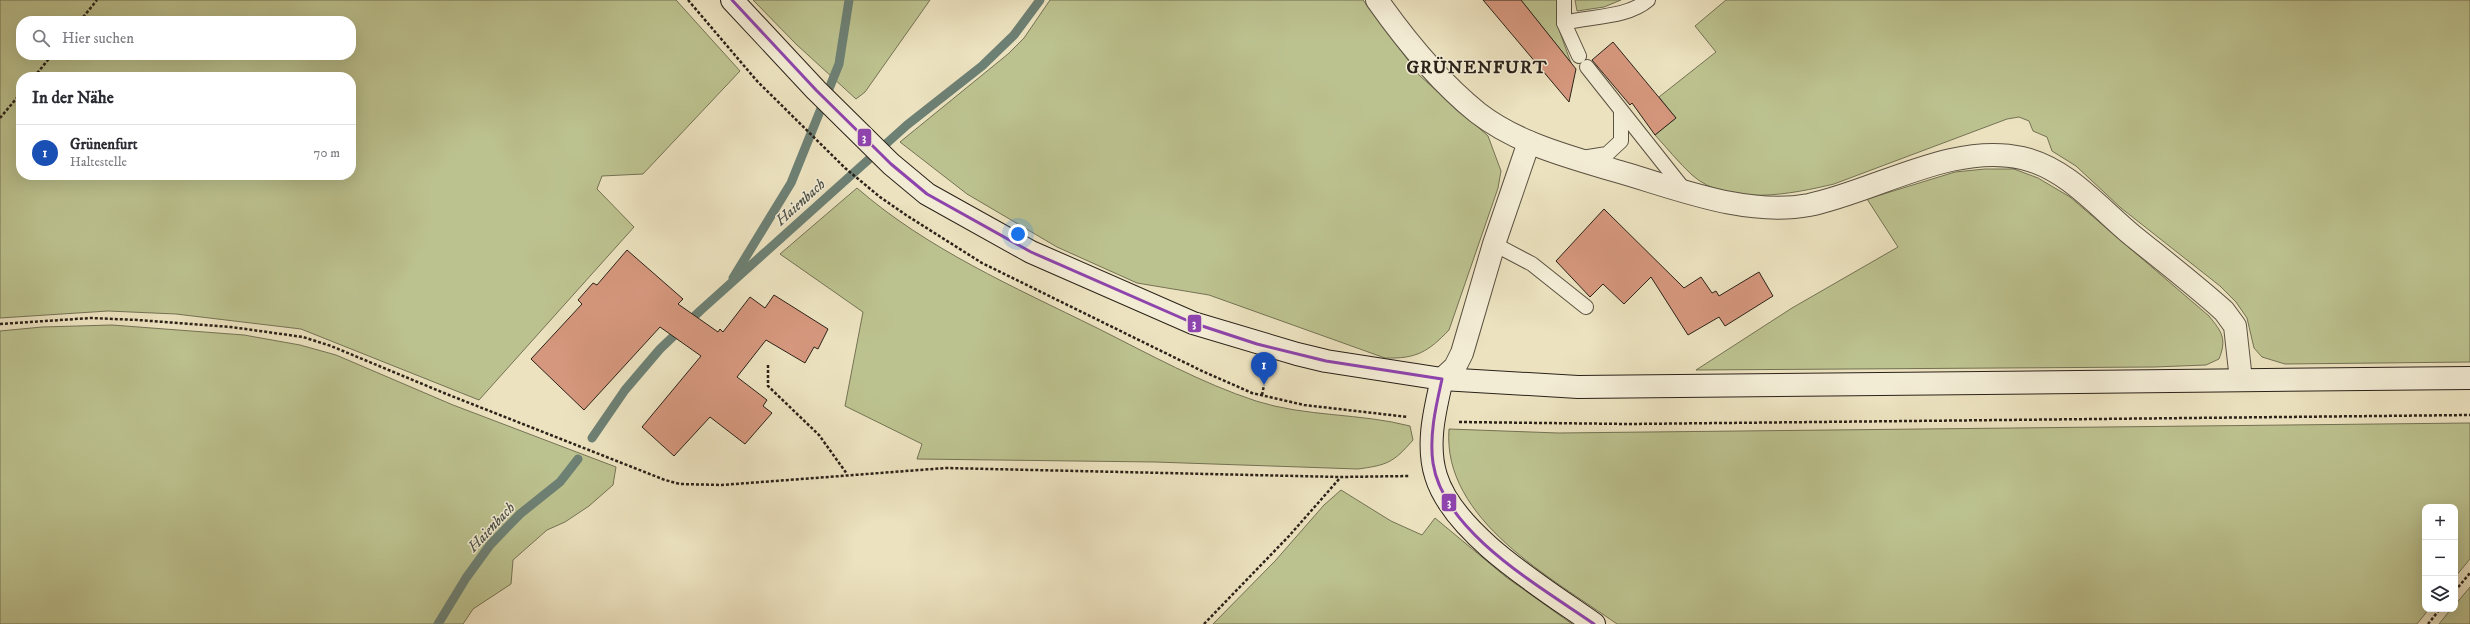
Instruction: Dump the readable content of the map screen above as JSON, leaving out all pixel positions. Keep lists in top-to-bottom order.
{
  "districts": ["GRÜNENFURT"],
  "water": ["Haienbach"],
  "lines": ["transit line 3"],
  "page": {
    "search": "Hier suchen",
    "heading": "In der Nähe",
    "list": [
      {
        "mark": "1",
        "name": "Grünenfurt",
        "note": "Haltestelle",
        "value": "70 m"
      }
    ],
    "pins": "1",
    "map_buttons": ["+", "−"]
  }
}
